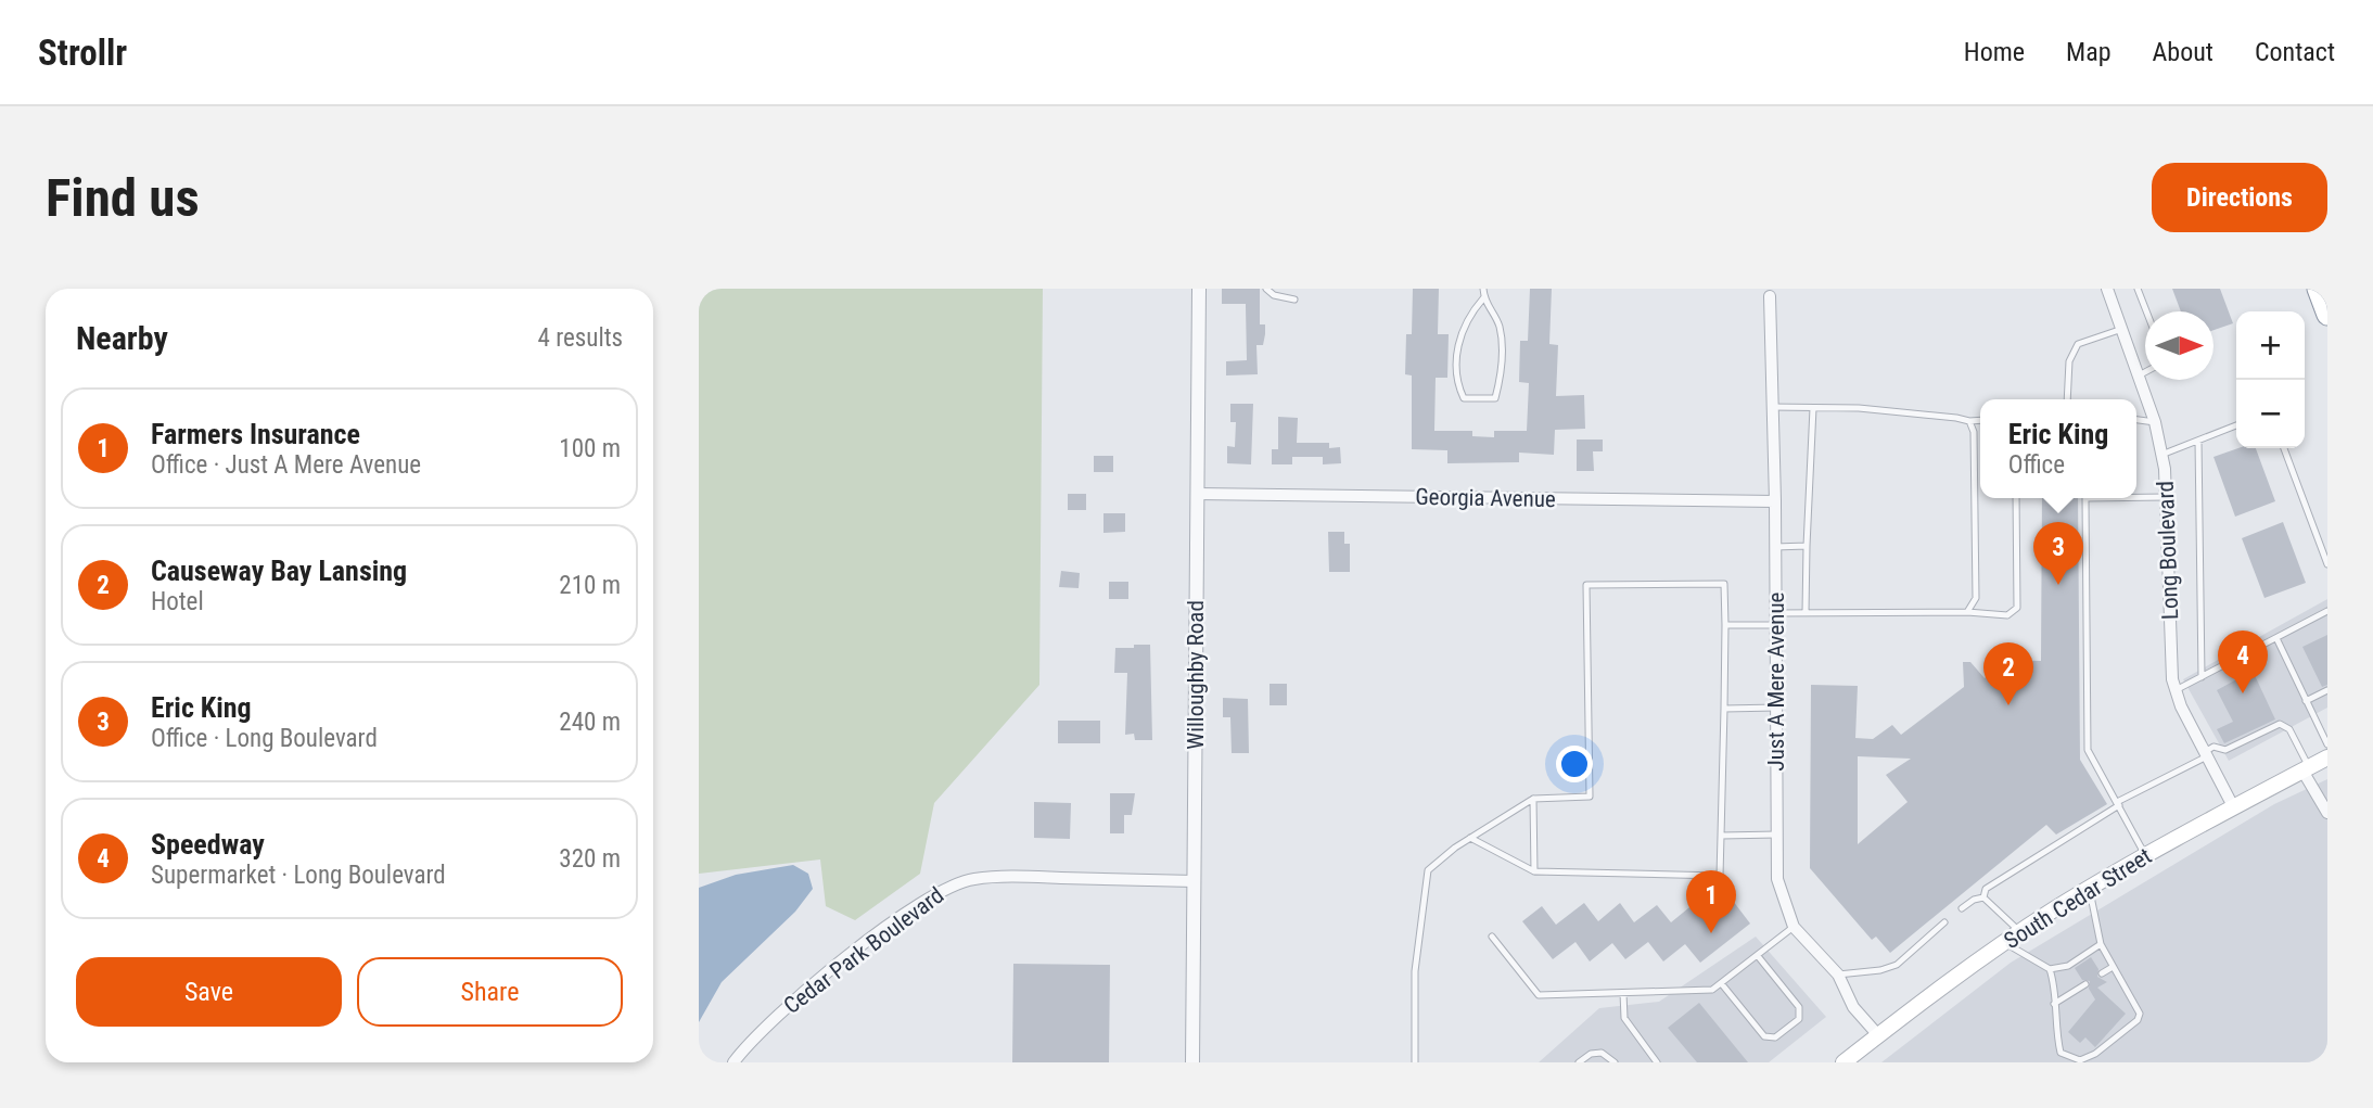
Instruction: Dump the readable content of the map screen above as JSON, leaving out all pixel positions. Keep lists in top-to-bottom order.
{
  "streets": {
    "main road": ["South Cedar Street"],
    "street": [
      "Georgia Avenue",
      "Long Boulevard",
      "Willoughby Road",
      "Just A Mere Avenue",
      "Cedar Park Boulevard"
    ]
  },
  "crossings": [
    ["Georgia Avenue", "Willoughby Road"],
    ["Georgia Avenue", "Just A Mere Avenue"],
    ["Long Boulevard", "South Cedar Street"],
    ["Willoughby Road", "Cedar Park Boulevard"],
    ["Just A Mere Avenue", "South Cedar Street"]
  ],
  "north": "right",
  "page": {
    "header": "Strollr",
    "nav": [
      "Home",
      "Map",
      "About",
      "Contact"
    ],
    "buttons": [
      "Directions",
      ["Save", "Share"]
    ],
    "title": "Find us",
    "heading": ["Nearby", "4 results"],
    "map_buttons": ["+", "−"],
    "list": [
      {
        "mark": "1",
        "name": "Farmers Insurance",
        "note": "Office · Just A Mere Avenue",
        "value": "100 m"
      },
      {
        "mark": "2",
        "name": "Causeway Bay Lansing",
        "note": "Hotel",
        "value": "210 m"
      },
      {
        "mark": "3",
        "name": "Eric King",
        "note": "Office · Long Boulevard",
        "value": "240 m"
      },
      {
        "mark": "4",
        "name": "Speedway",
        "note": "Supermarket · Long Boulevard",
        "value": "320 m"
      }
    ],
    "popup": ["Eric King", "Office"],
    "pins": [
      "3",
      "4",
      "2",
      "1"
    ]
  }
}
